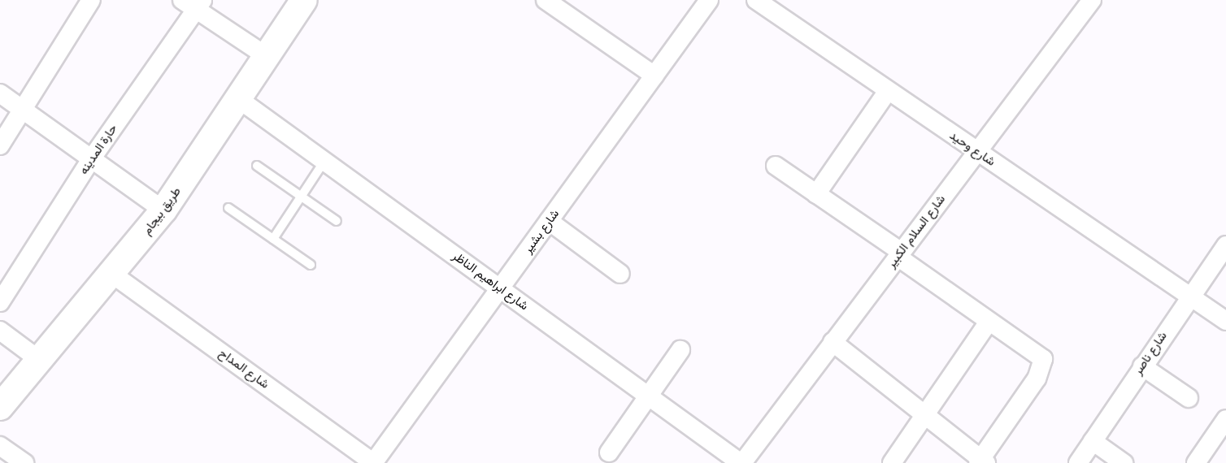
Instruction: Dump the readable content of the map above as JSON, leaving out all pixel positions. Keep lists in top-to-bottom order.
{
  "streets": {
    "main road": ["طريق بيجام"],
    "street": [
      "شارع وحيد",
      "حارة المدينه",
      "شارع بشير",
      "شارع السلام الكبير",
      "شارع ابراهيم الناظر",
      "شارع ناصر",
      "شارع المداح"
    ]
  },
  "crossings": [
    ["شارع وحيد", "شارع السلام الكبير"],
    ["شارع وحيد", "شارع ناصر"],
    ["طريق بيجام", "شارع ابراهيم الناظر"],
    ["طريق بيجام", "شارع المداح"],
    ["شارع بشير", "شارع ابراهيم الناظر"],
    ["شارع بشير", "شارع المداح"],
    ["شارع السلام الكبير", "شارع ابراهيم الناظر"]
  ]
}
